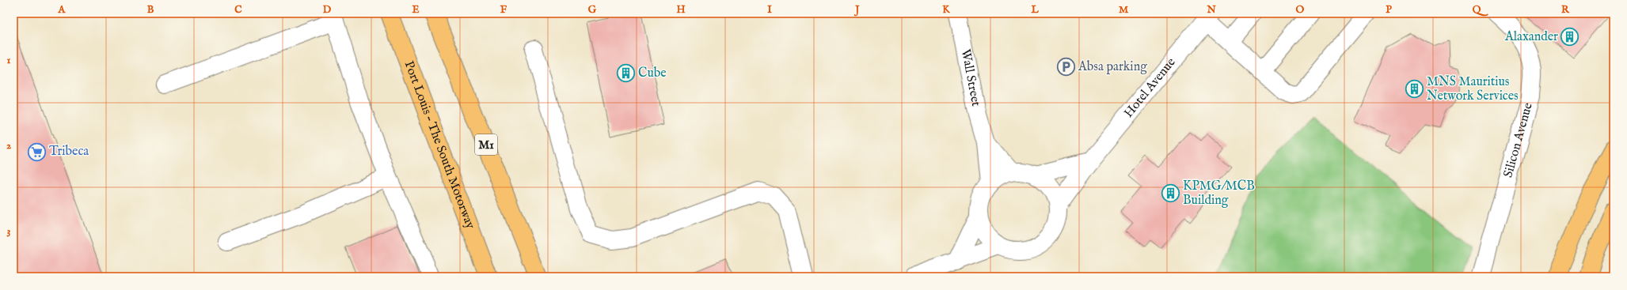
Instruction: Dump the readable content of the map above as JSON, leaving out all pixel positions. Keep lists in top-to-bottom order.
{
  "streets": {
    "main road": ["M1", "Port Louis – The South Motorway"],
    "street": ["Wall Street", "Hotel Avenue", "Silicon Avenue"]
  },
  "crossings": [
    ["Wall Street", "Hotel Avenue"]
  ],
  "places": {
    "building": [
      "Alaxander",
      "Cube",
      "MNS Mauritius Network Services",
      "KPMG/MCB Building"
    ],
    "parking": ["Absa parking"],
    "supermarket": ["Tribeca"]
  },
  "grid": {
    "columns": [
      "A",
      "B",
      "C",
      "D",
      "E",
      "F",
      "G",
      "H",
      "I",
      "J",
      "K",
      "L",
      "M",
      "N",
      "O",
      "P",
      "Q",
      "R"
    ],
    "rows": ["1", "2", "3"]
  }
}
